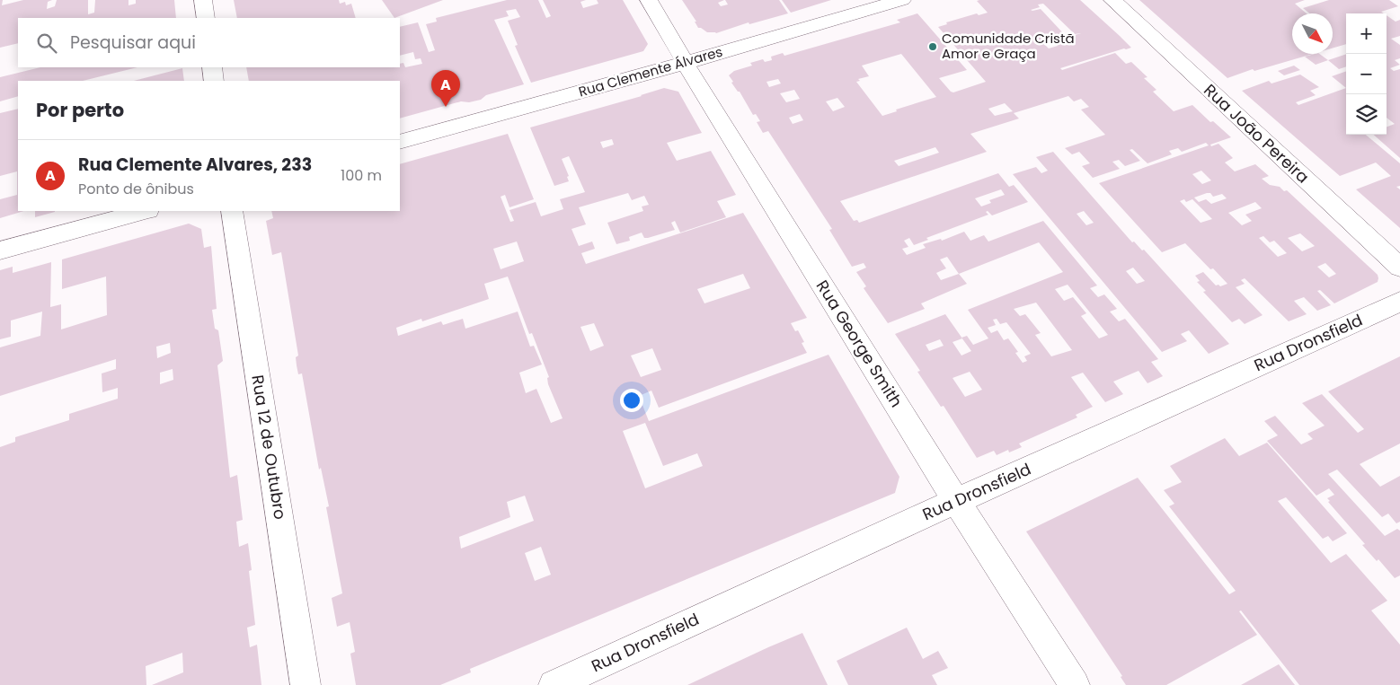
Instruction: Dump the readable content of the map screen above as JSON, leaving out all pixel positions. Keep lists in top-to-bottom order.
{
  "streets": {
    "street": [
      "Rua Clemente Álvares",
      "Rua João Pereira",
      "Rua Dronsfield",
      "Rua George Smith",
      "Rua 12 de Outubro"
    ]
  },
  "crossings": [
    ["Rua Clemente Álvares", "Rua George Smith"],
    ["Rua Dronsfield", "Rua George Smith"]
  ],
  "places": ["Comunidade Cristã Amor e Graça"],
  "north": "bottom right",
  "page": {
    "map_buttons": ["+", "−"],
    "search": "Pesquisar aqui",
    "pins": "A",
    "heading": "Por perto",
    "list": [
      {
        "mark": "A",
        "name": "Rua Clemente Alvares, 233",
        "note": "Ponto de ônibus",
        "value": "100 m"
      }
    ]
  }
}
